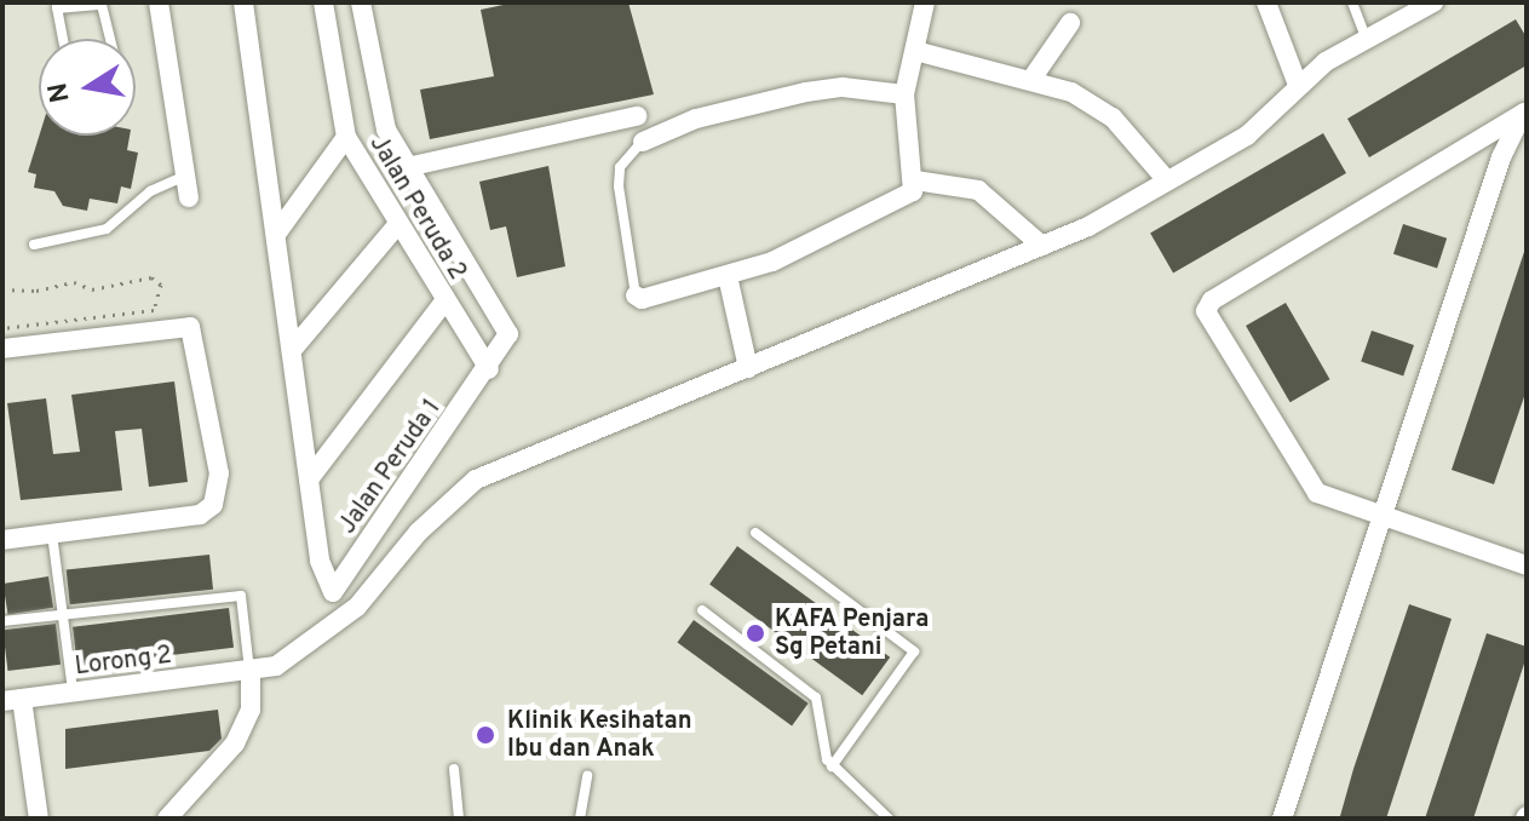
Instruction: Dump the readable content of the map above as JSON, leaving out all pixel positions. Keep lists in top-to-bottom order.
{
  "streets": {
    "street": ["Jalan Peruda 2", "Jalan Peruda 1", "Lorong 2"]
  },
  "crossings": [
    ["Jalan Peruda 2", "Jalan Peruda 1"]
  ],
  "places": ["KAFA Penjara Sg Petani", "Klinik Kesihatan Ibu dan Anak"],
  "north": "left"
}
